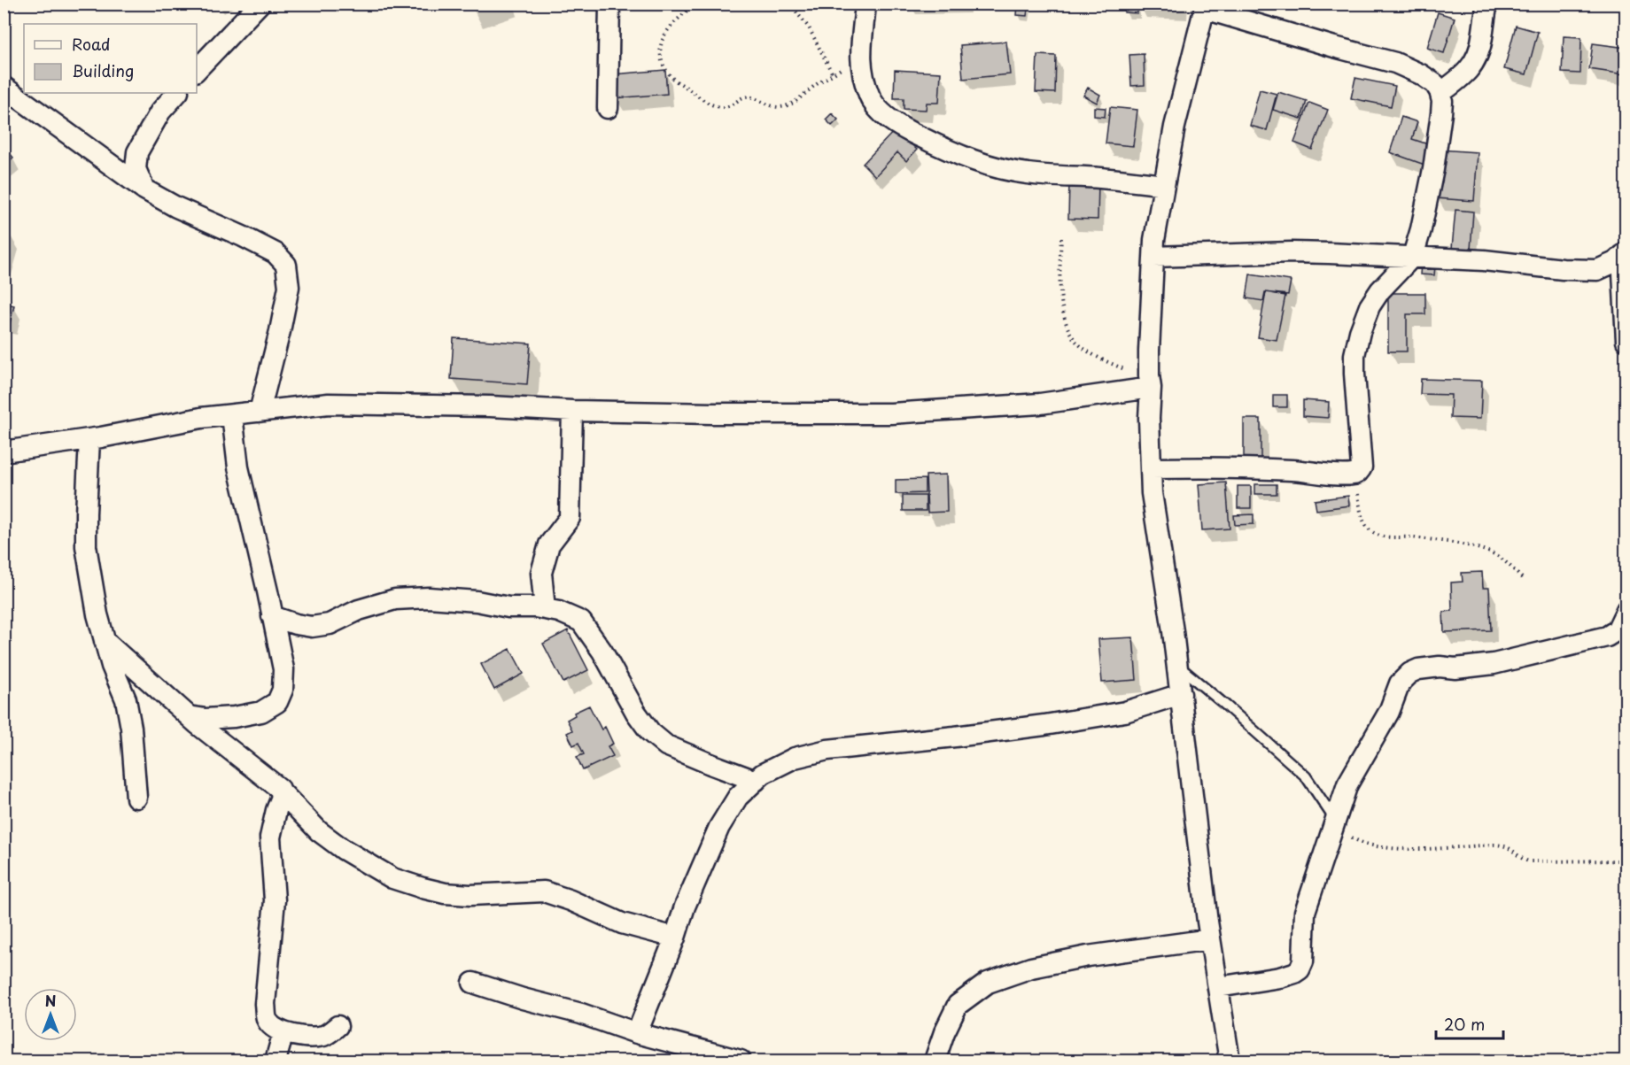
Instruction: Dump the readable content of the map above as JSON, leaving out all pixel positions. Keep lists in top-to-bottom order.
{
  "legend": ["Road", "Building"],
  "scale_bar": "20 m",
  "north": "top"
}
